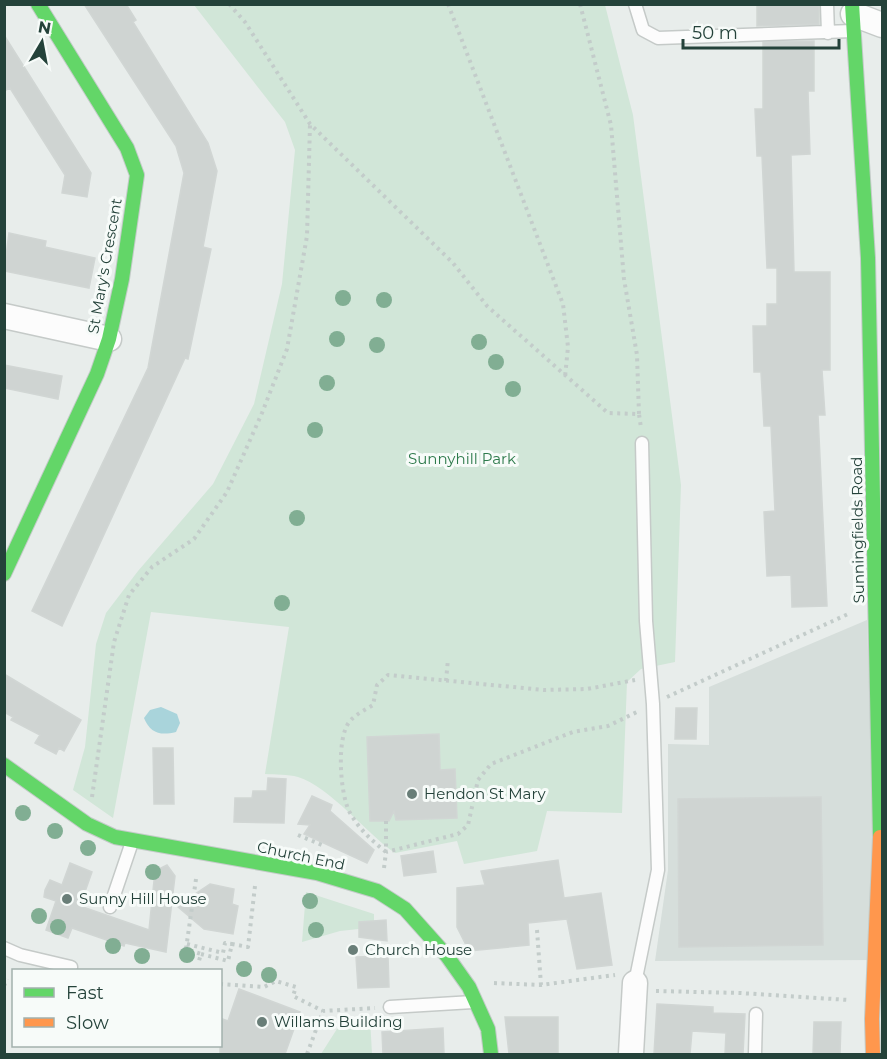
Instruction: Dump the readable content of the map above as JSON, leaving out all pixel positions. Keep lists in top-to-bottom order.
{
  "streets": {
    "street": ["St Mary's Crescent", "Sunningfields Road", "Church End"]
  },
  "parks": ["Sunnyhill Park"],
  "places": [
    "Hendon St Mary",
    "Sunny Hill House",
    "Church House",
    "Willams Building"
  ],
  "legend": ["Fast", "Slow"],
  "scale_bar": "50 m",
  "north": "top"
}
